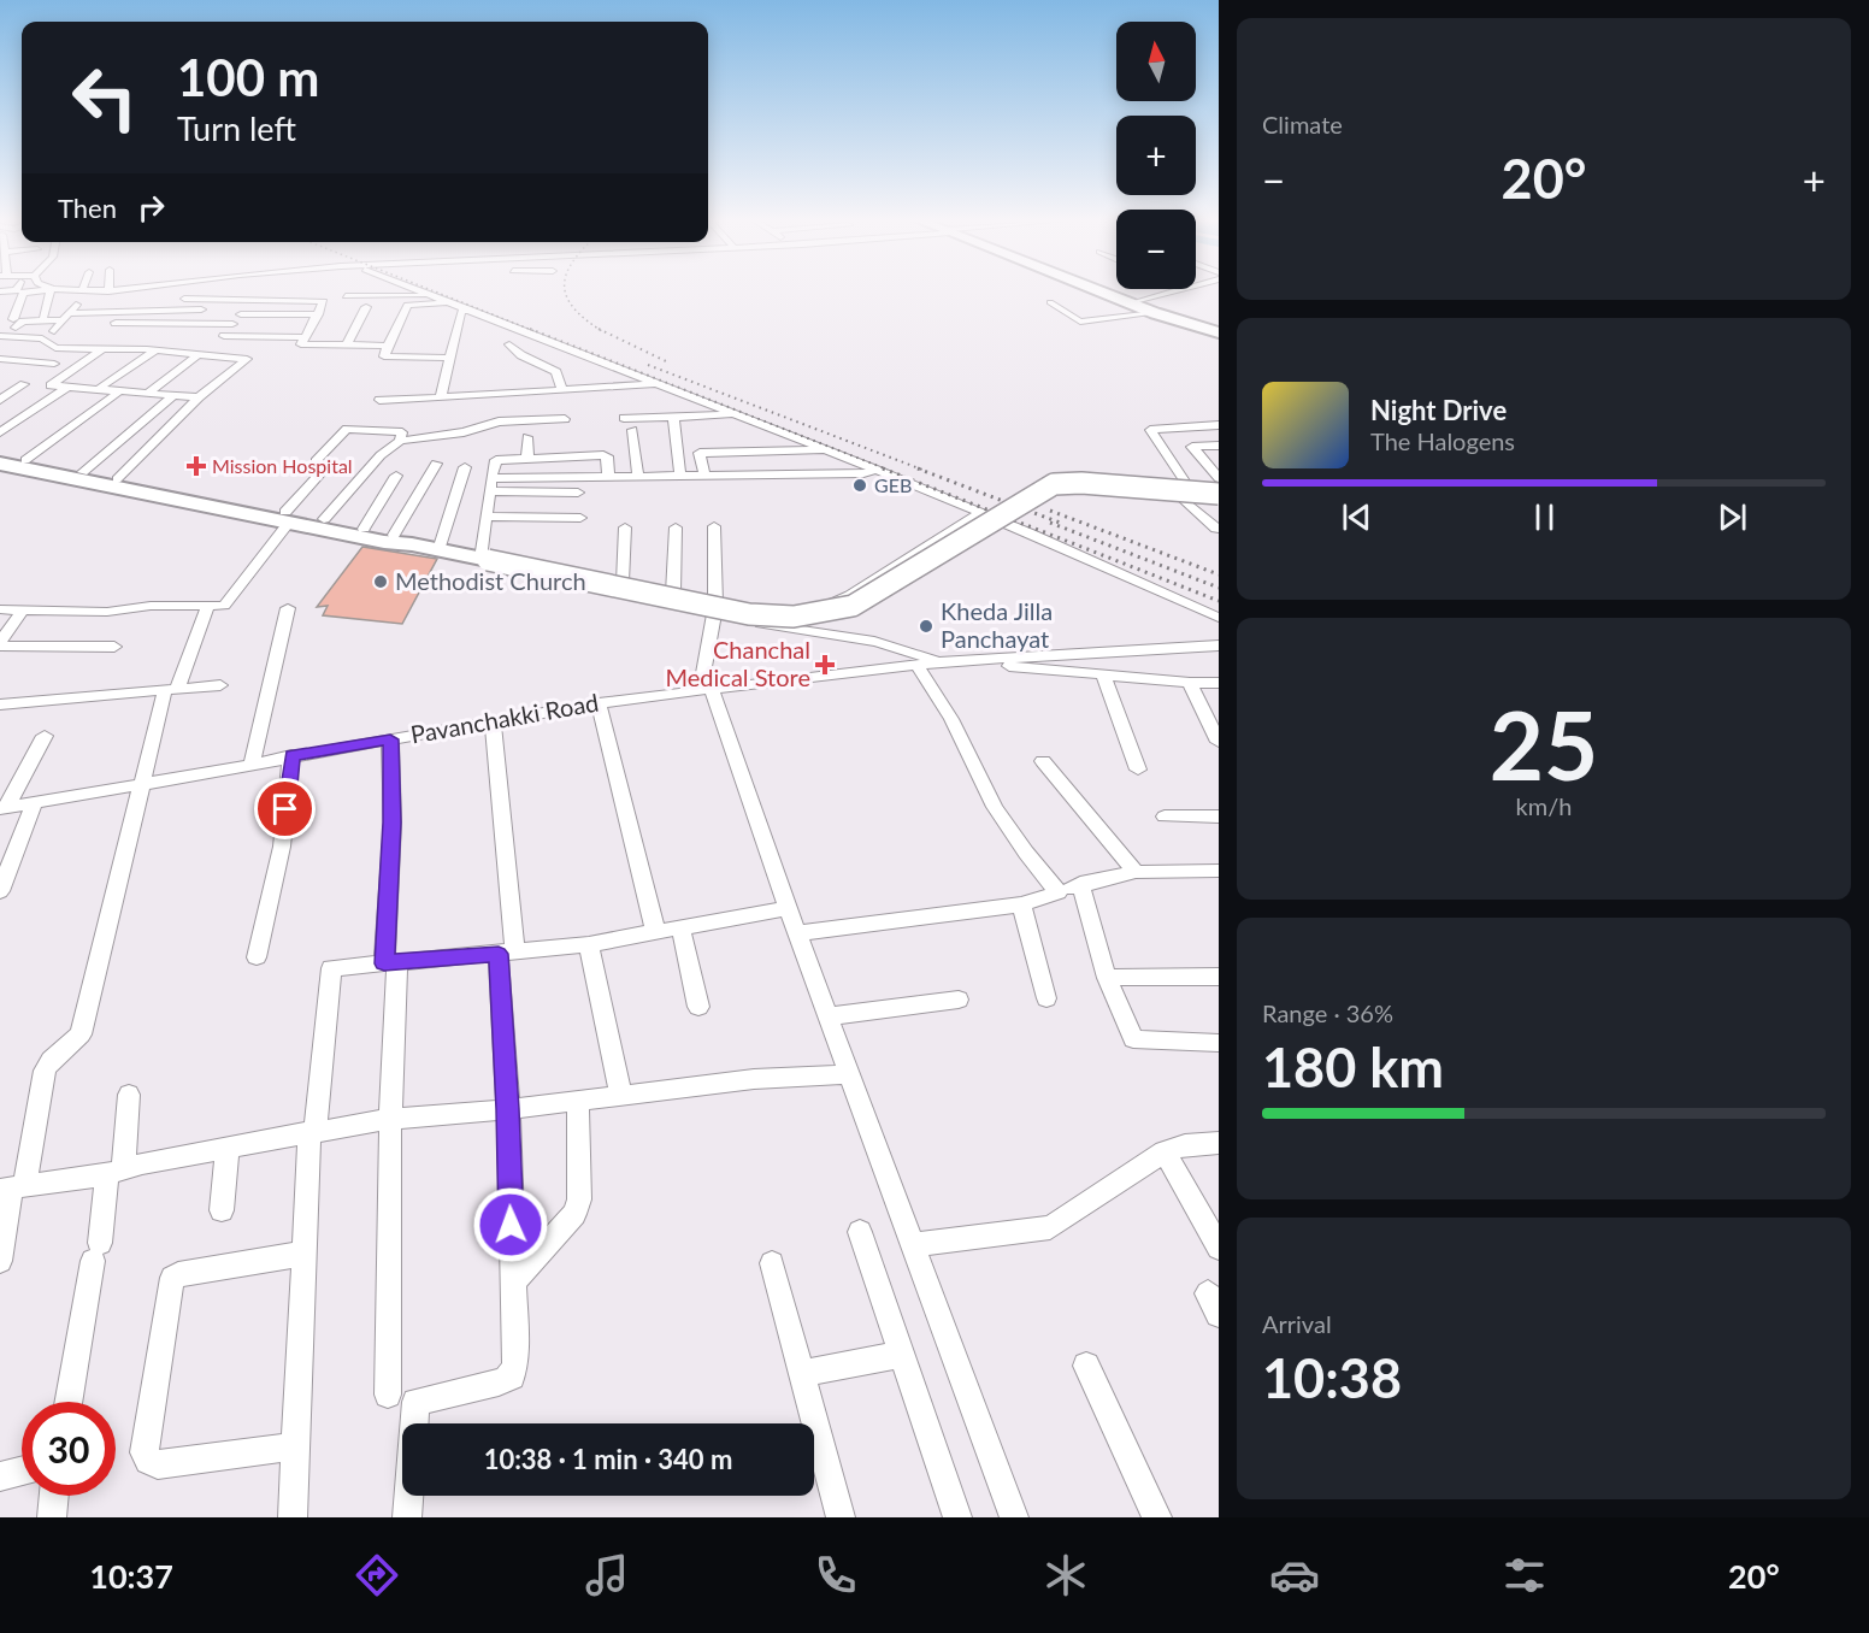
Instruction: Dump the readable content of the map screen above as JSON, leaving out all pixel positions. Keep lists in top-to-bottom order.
{
  "streets": {
    "street": ["Pavanchakki Road"]
  },
  "places": {
    "health": ["Mission Hospital", "Chanchal Medical Store"],
    "other": ["GEB", "Methodist Church", "Kheda Jilla Panchayat"]
  },
  "north": "top",
  "page": {
    "tile": [
      "Climate",
      ["25", "km/h"],
      ["Range · 36%", "180 km"],
      ["Arrival", "10:38"]
    ],
    "map_buttons": ["+", "−"],
    "turn": ["100 m", "Turn left"],
    "heat": ["−", "20°", "+"],
    "then": "Then",
    "song": ["Night Drive", "The Halogens"],
    "limit": "30",
    "trip": "10:38 · 1 min · 340 m",
    "tabs": ["10:37", "20°"]
  }
}
